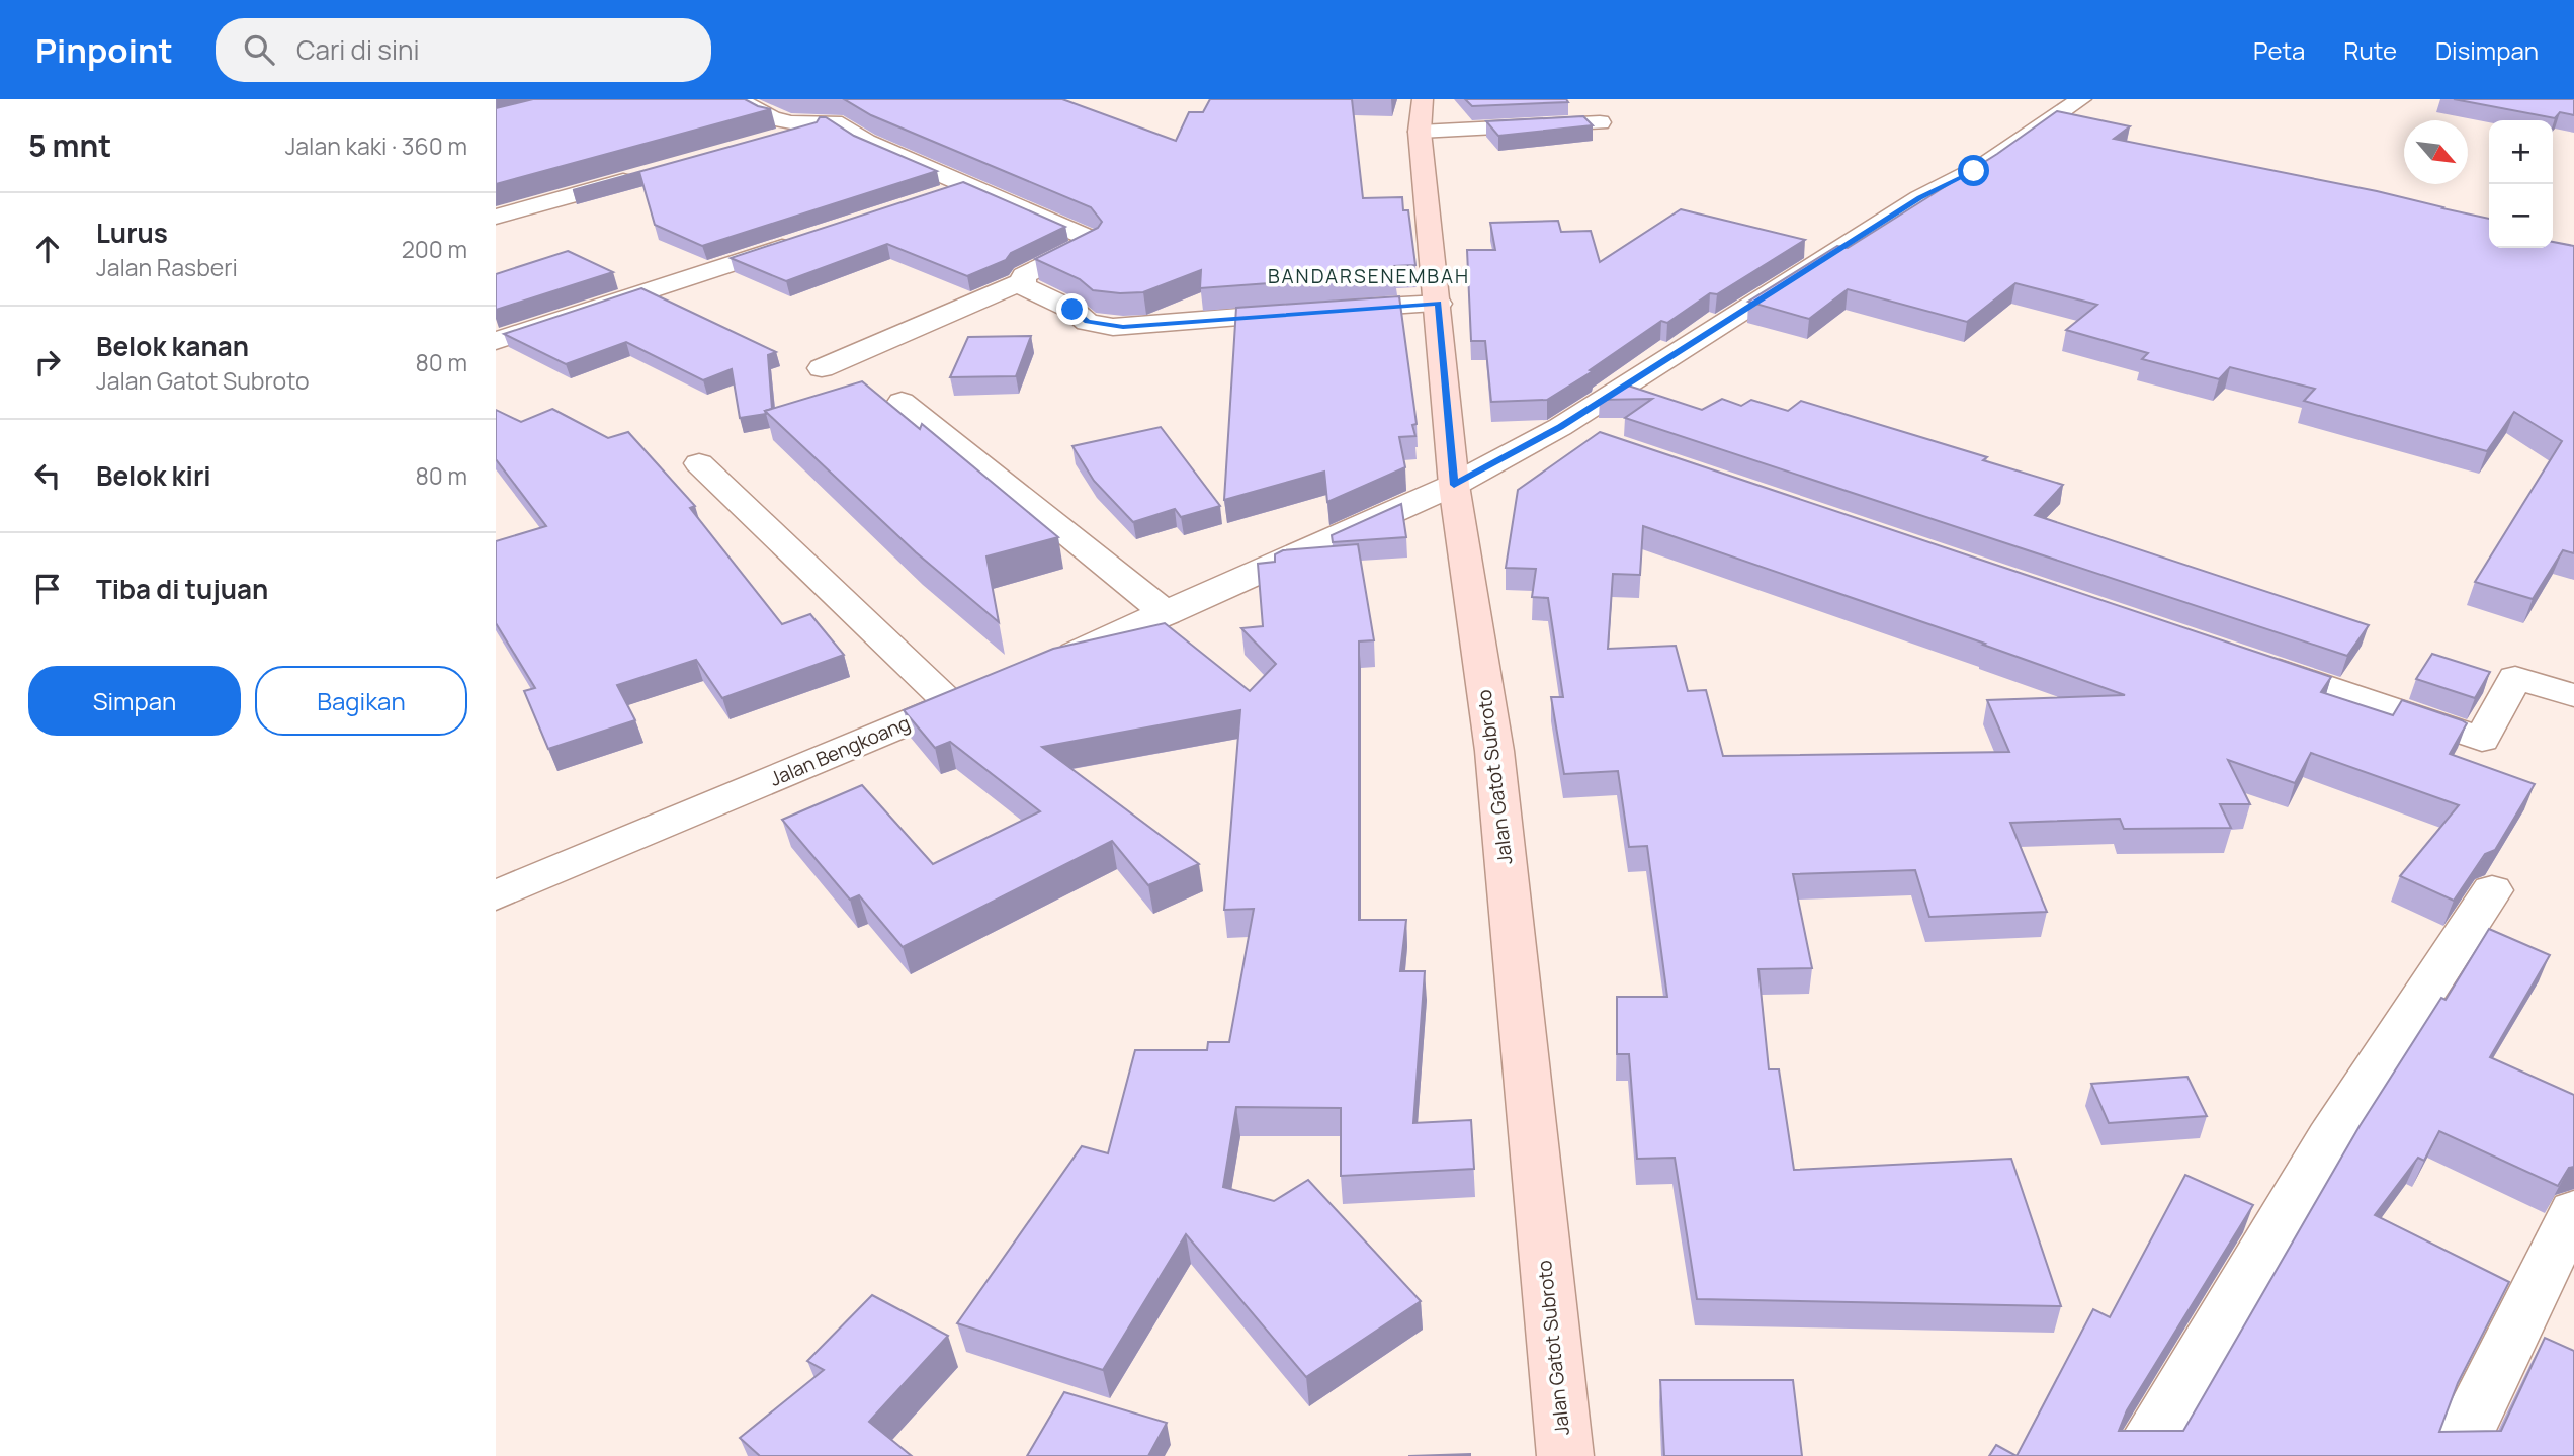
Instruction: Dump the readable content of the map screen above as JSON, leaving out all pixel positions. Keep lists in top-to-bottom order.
{
  "streets": {
    "main road": ["Jalan Gatot Subroto"],
    "street": ["Jalan Bengkoang"]
  },
  "districts": ["BANDARSENEMBAH"],
  "north": "bottom right",
  "page": {
    "header": "Pinpoint",
    "search": "Cari di sini",
    "nav": ["Peta", "Rute", "Disimpan"],
    "heading": ["5 mnt", "Jalan kaki · 360 m"],
    "map_buttons": ["+", "−"],
    "list": [
      ["Lurus", "Jalan Rasberi", "200 m"],
      ["Belok kanan", "Jalan Gatot Subroto", "80 m"],
      ["Belok kiri", "80 m"],
      "Tiba di tujuan"
    ],
    "buttons": ["Simpan", "Bagikan"]
  }
}
